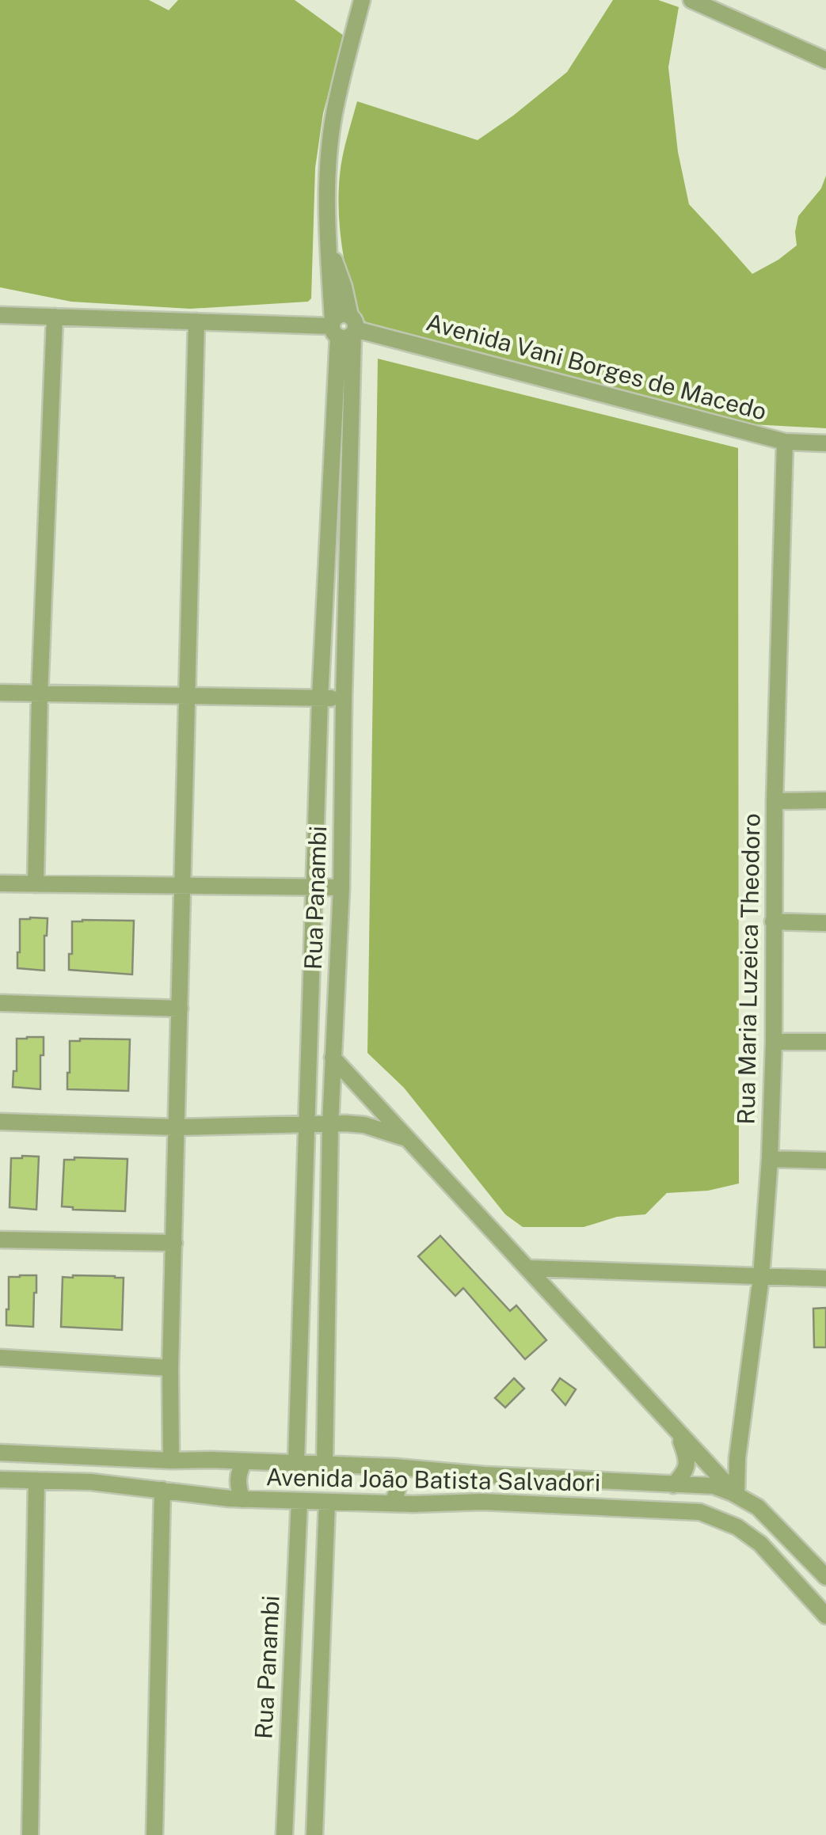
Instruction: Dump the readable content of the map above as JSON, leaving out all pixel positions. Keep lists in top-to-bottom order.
{
  "streets": {
    "street": [
      "Avenida Vani Borges de Macedo",
      "Rua Panambi",
      "Rua Maria Luzeica Theodoro",
      "Avenida João Batista Salvadori"
    ]
  },
  "crossings": [
    ["Avenida Vani Borges de Macedo", "Rua Panambi"],
    ["Avenida Vani Borges de Macedo", "Rua Maria Luzeica Theodoro"],
    ["Rua Panambi", "Avenida João Batista Salvadori"],
    ["Rua Maria Luzeica Theodoro", "Avenida João Batista Salvadori"]
  ]
}
